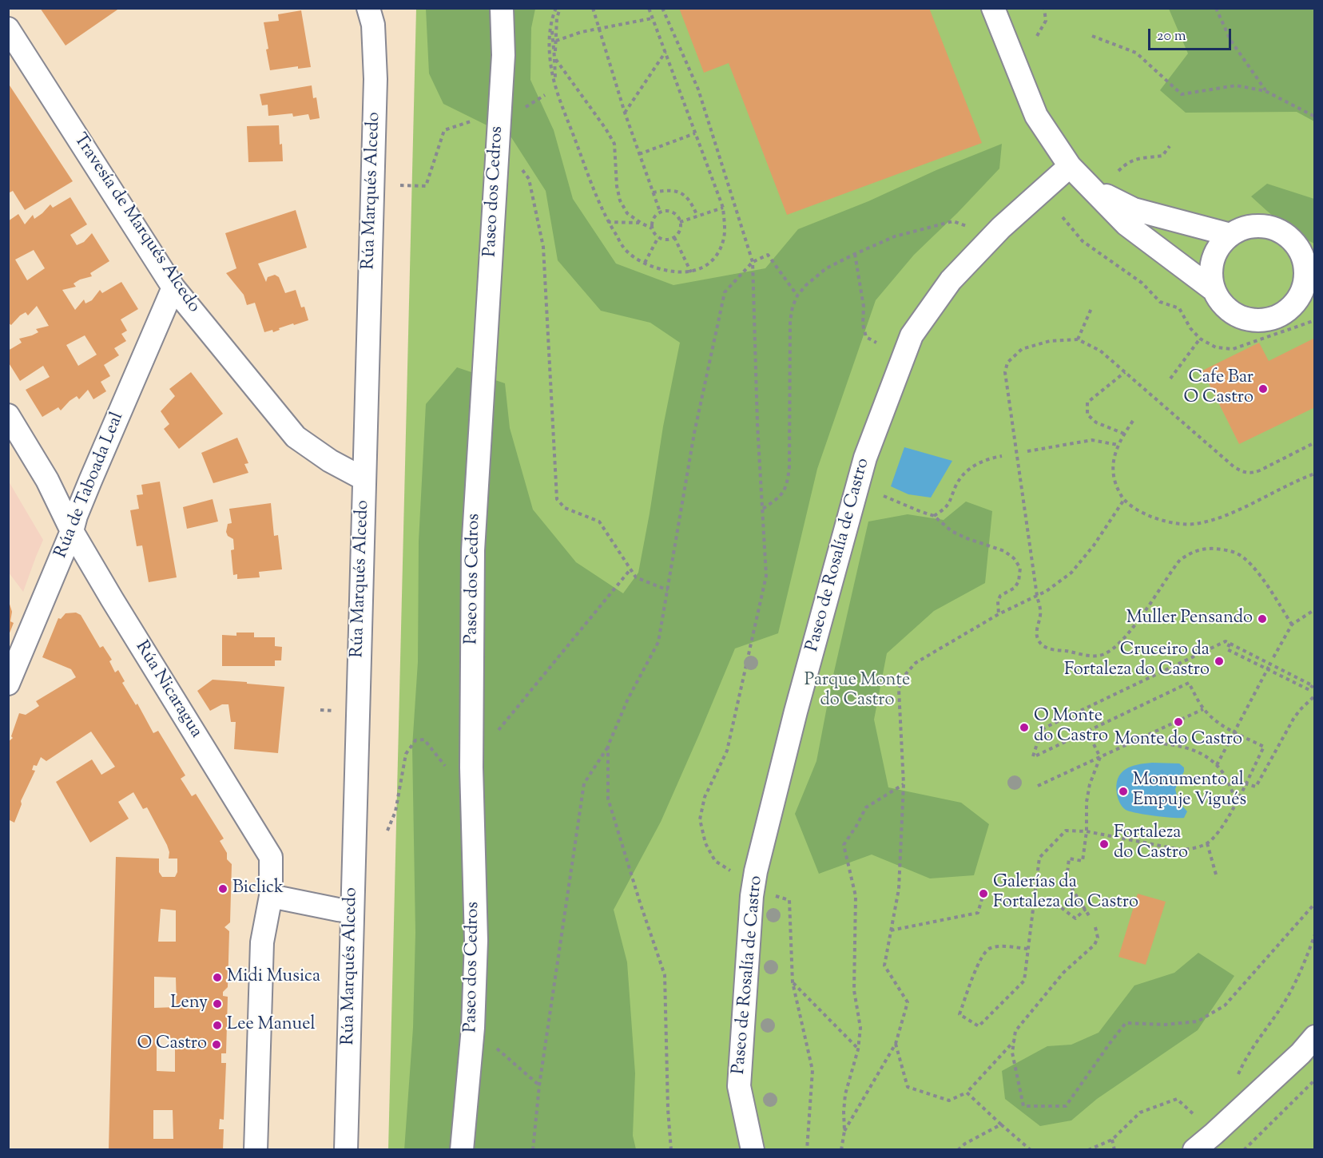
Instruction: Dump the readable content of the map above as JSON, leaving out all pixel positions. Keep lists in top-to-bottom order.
{
  "streets": {
    "street": [
      "Rúa Marqués Alcedo",
      "Paseo dos Cedros",
      "Travesía de Marqués Alcedo",
      "Rúa de Taboada Leal",
      "Paseo de Rosalía de Castro",
      "Rúa Nicaragua"
    ]
  },
  "crossings": [
    ["Rúa Marqués Alcedo", "Travesía de Marqués Alcedo"],
    ["Travesía de Marqués Alcedo", "Rúa de Taboada Leal"],
    ["Rúa de Taboada Leal", "Rúa Nicaragua"]
  ],
  "parks": ["Parque Monte do Castro"],
  "places": [
    "Cafe Bar O Castro",
    "Muller Pensando",
    "Cruceiro da Fortaleza do Castro",
    "Monte do Castro",
    "O Monte do Castro",
    "Monumento al Empuje Vigués",
    "Fortaleza do Castro",
    "Biclick",
    "Galerías da Fortaleza do Castro",
    "Midi Musica",
    "Leny",
    "Lee Manuel",
    "O Castro"
  ],
  "scale_bar": "20 m"
}
